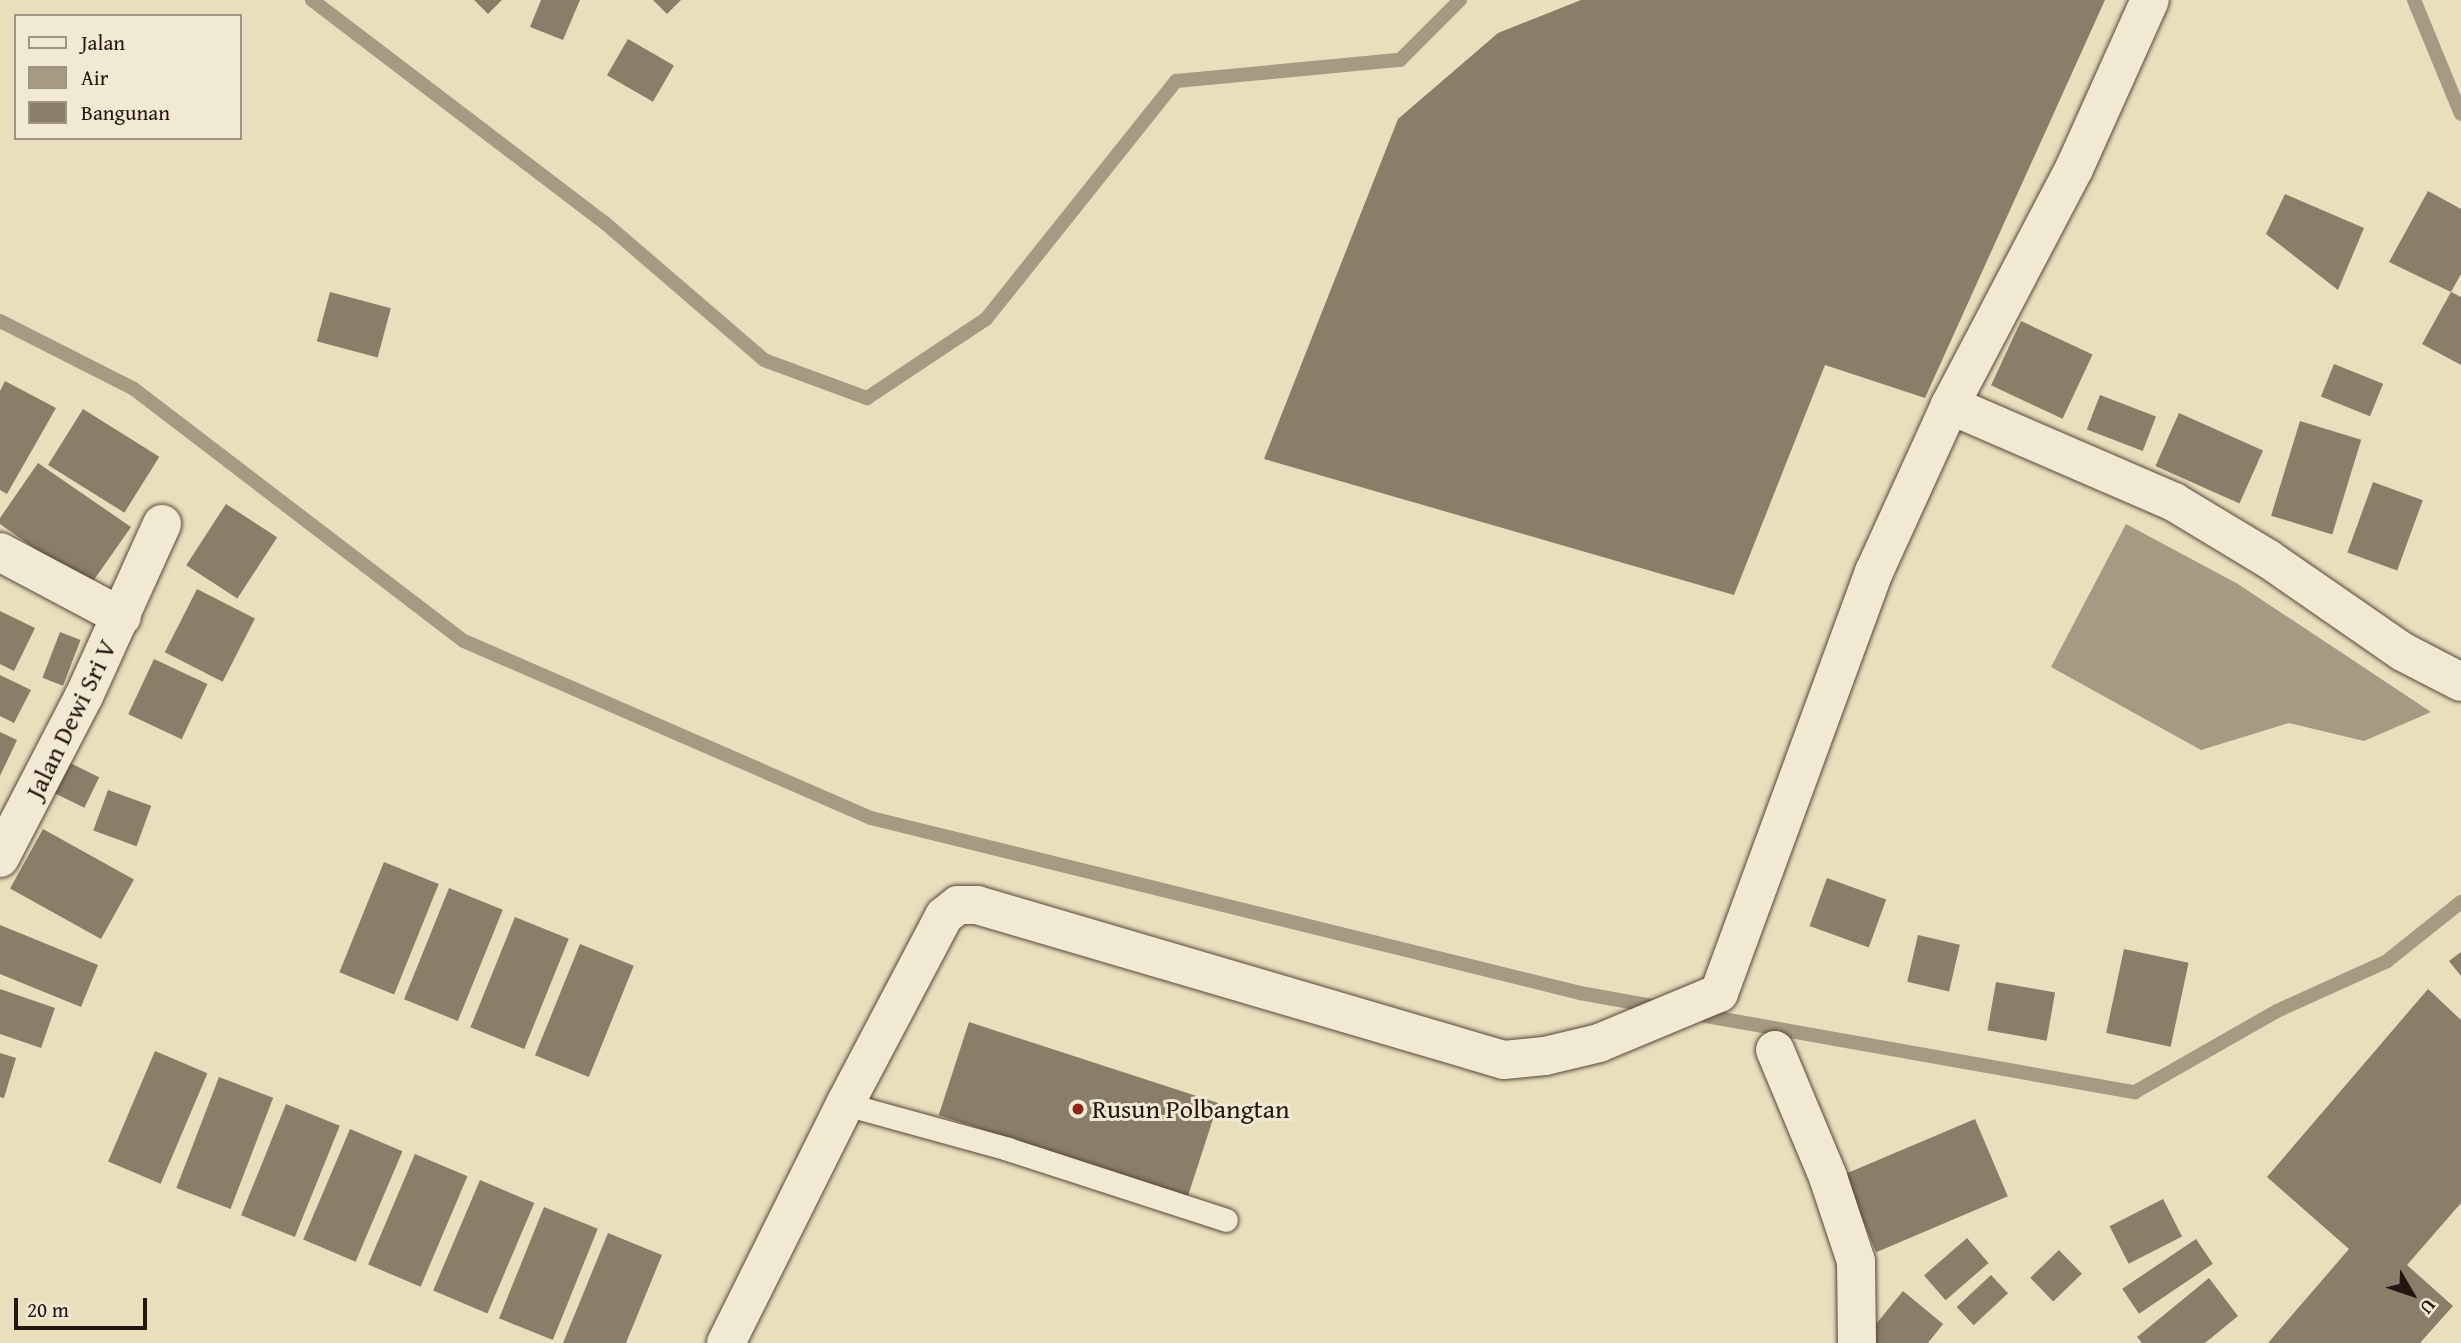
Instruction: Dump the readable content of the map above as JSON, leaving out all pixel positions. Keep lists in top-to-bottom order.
{
  "streets": {
    "street": ["Jalan Dewi Sri V"]
  },
  "places": ["Rusun Polbangtan"],
  "legend": ["Jalan", "Air", "Bangunan"],
  "scale_bar": "20 m",
  "north": "bottom right"
}
